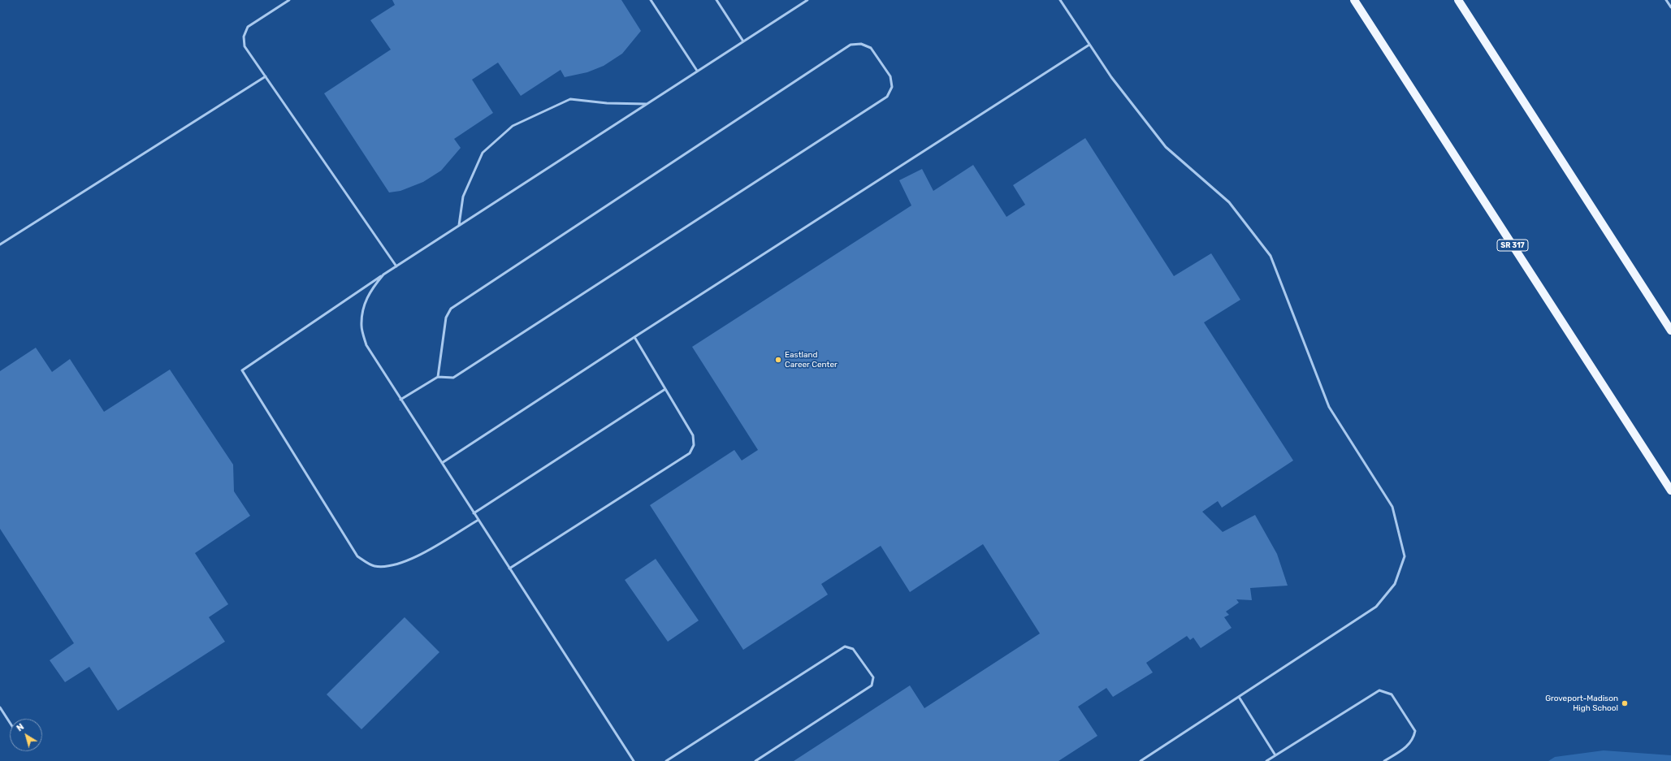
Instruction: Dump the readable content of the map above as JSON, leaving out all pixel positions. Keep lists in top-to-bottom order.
{
  "streets": {
    "main road": ["SR 317"]
  },
  "places": ["Eastland Career Center", "Groveport-Madison High School"],
  "north": "top left"
}
